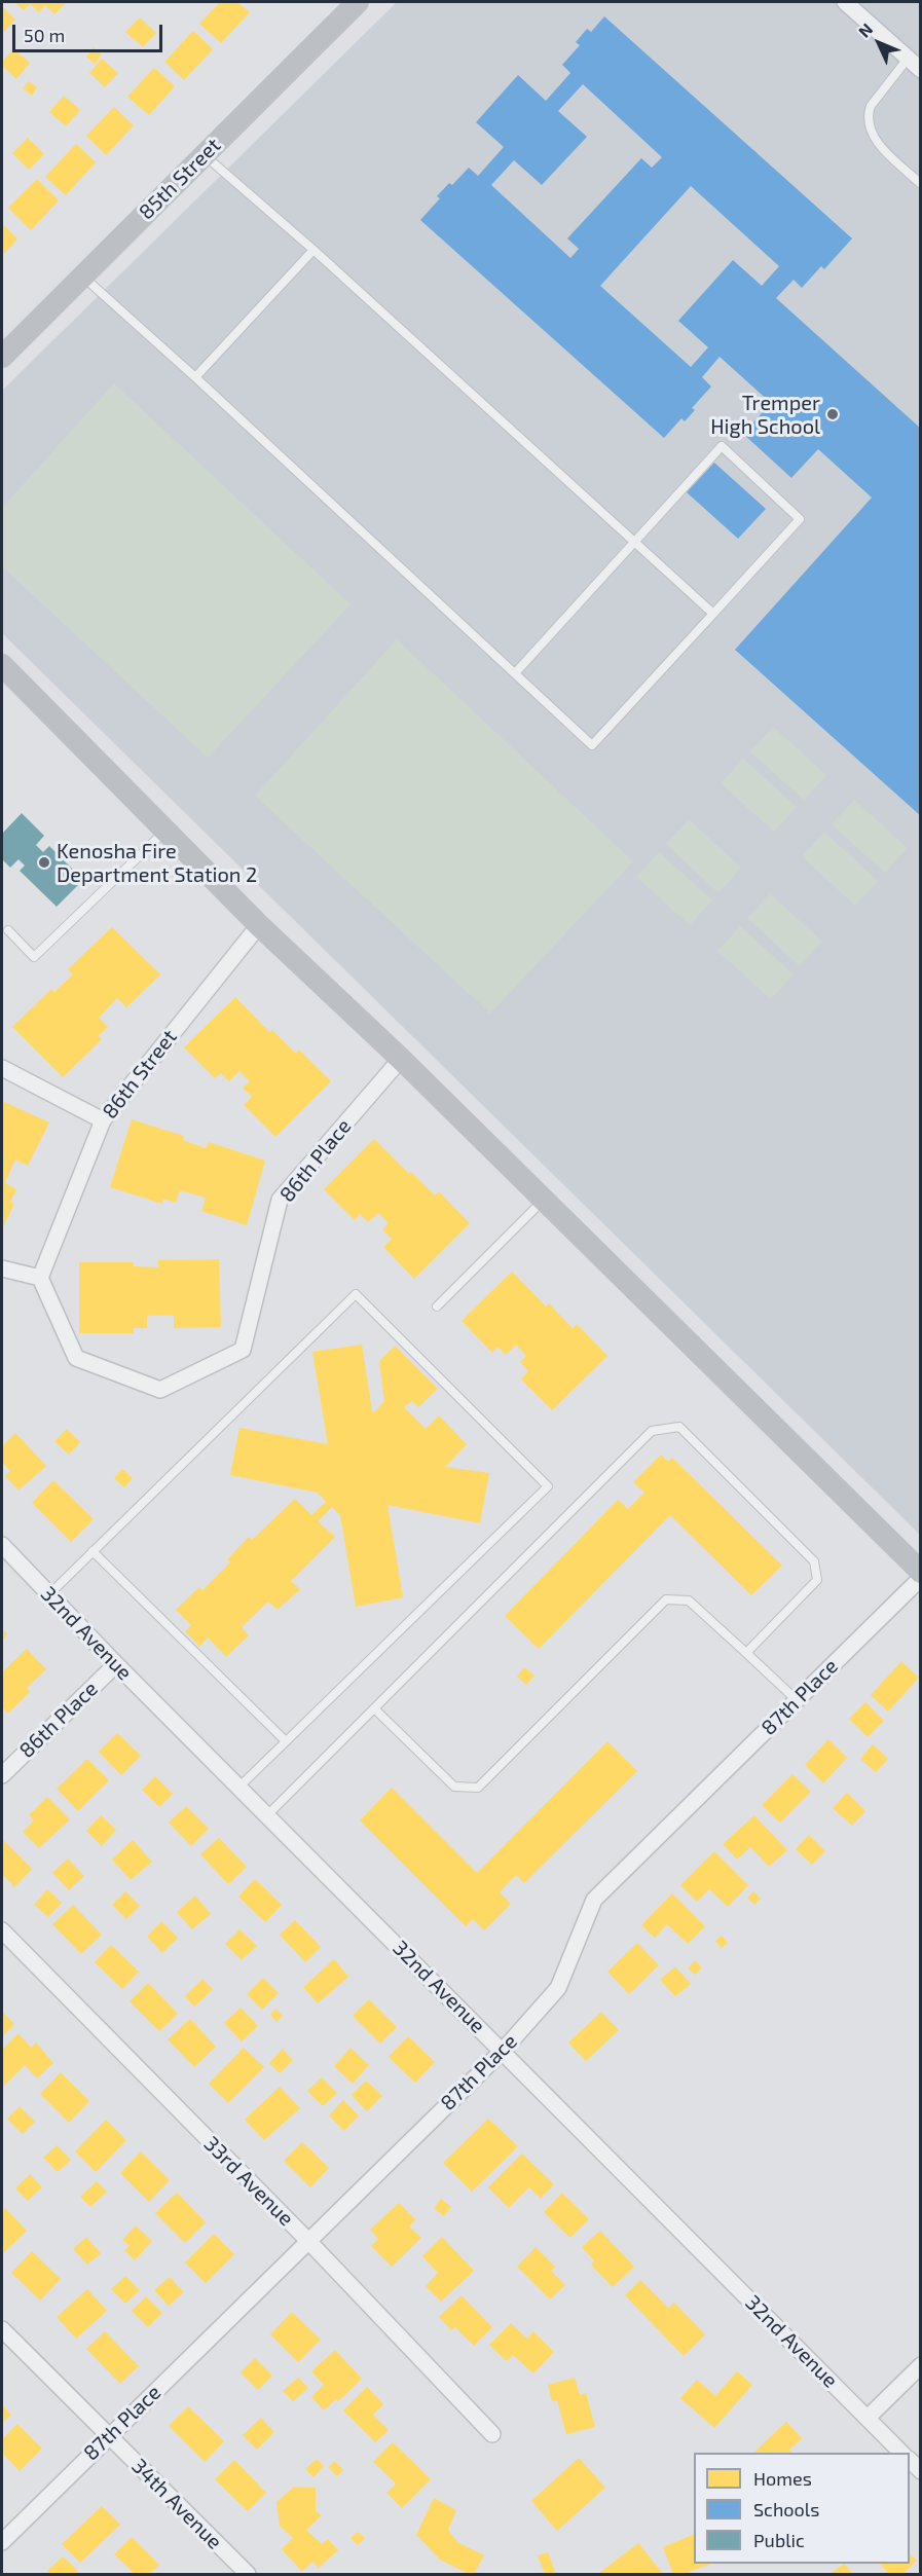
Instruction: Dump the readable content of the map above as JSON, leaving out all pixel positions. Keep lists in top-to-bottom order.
{
  "streets": {
    "street": [
      "85th Street",
      "86th Street",
      "86th Place",
      "32nd Avenue",
      "87th Place",
      "33rd Avenue",
      "34th Avenue"
    ]
  },
  "crossings": [
    ["86th Street", "86th Place"],
    ["86th Place", "32nd Avenue"],
    ["32nd Avenue", "87th Place"],
    ["87th Place", "33rd Avenue"],
    ["87th Place", "34th Avenue"]
  ],
  "places": ["Tremper High School", "Kenosha Fire Department Station 2"],
  "legend": ["Homes", "Schools", "Public"],
  "scale_bar": "50 m",
  "north": "top left"
}
